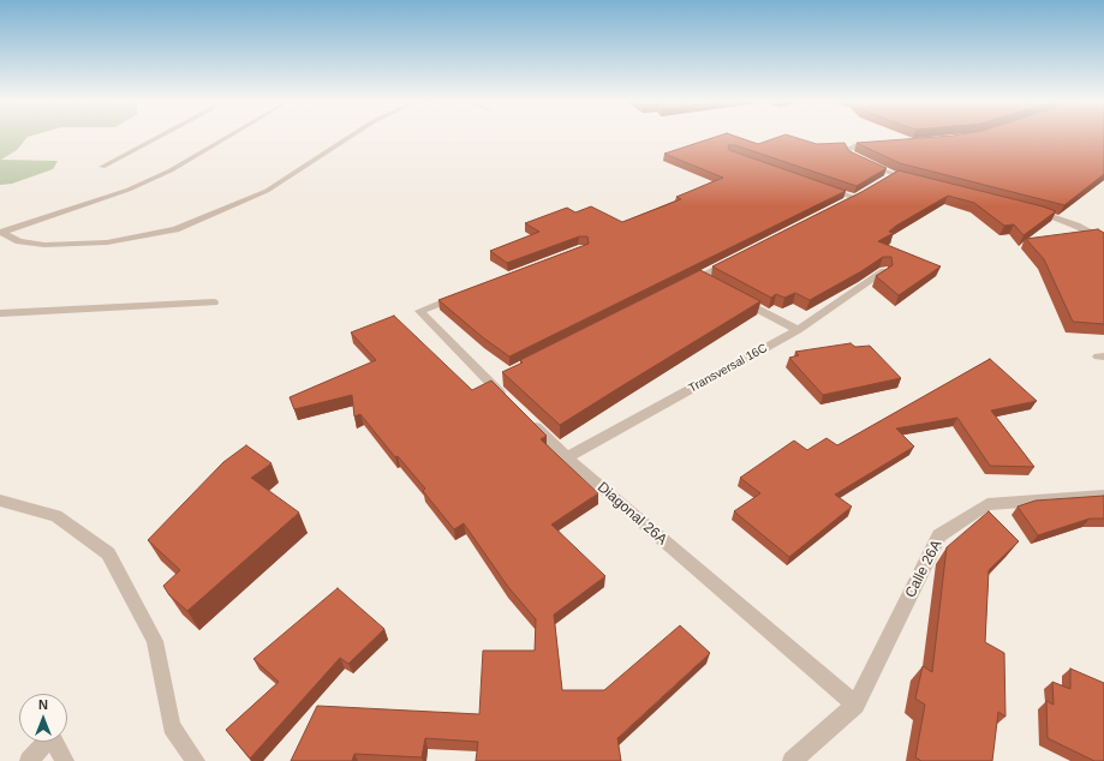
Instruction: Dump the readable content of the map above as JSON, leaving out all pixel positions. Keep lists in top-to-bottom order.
{
  "streets": {
    "street": ["Transversal 16C", "Diagonal 26A", "Calle 26A"]
  },
  "crossings": [
    ["Transversal 16C", "Diagonal 26A"],
    ["Diagonal 26A", "Calle 26A"]
  ],
  "north": "top"
}
